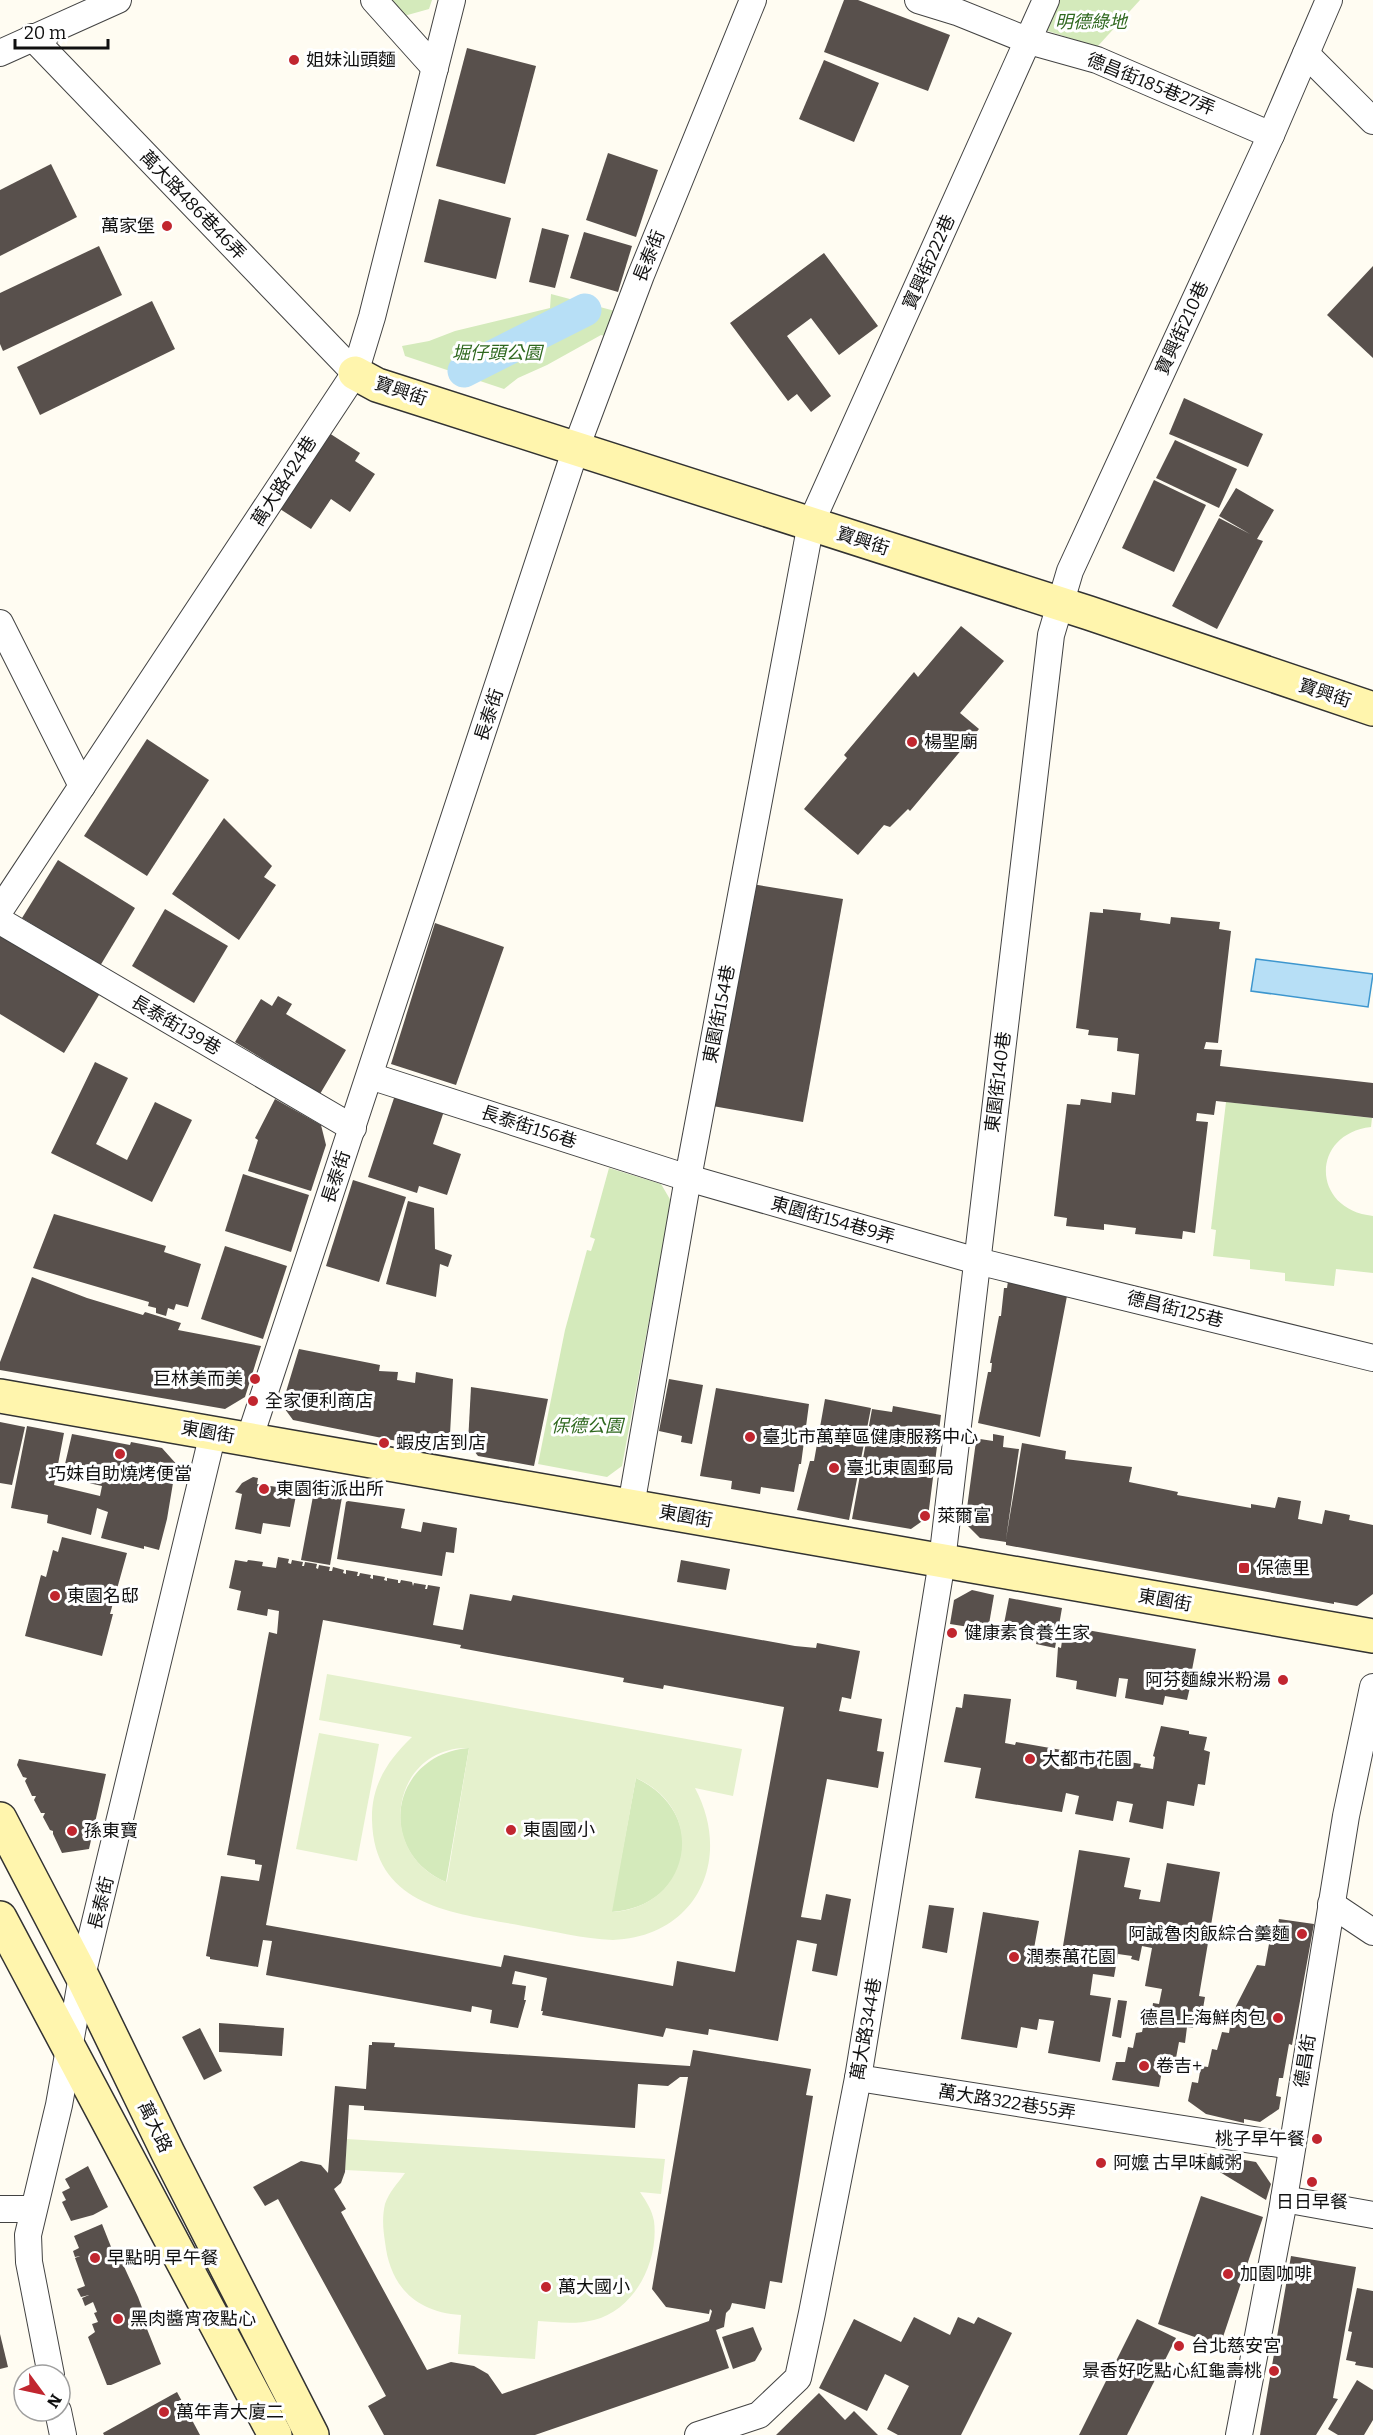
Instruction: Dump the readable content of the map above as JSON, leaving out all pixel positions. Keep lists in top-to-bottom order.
{
  "streets": {
    "street": [
      "德昌街185巷27弄",
      "萬大路486巷46弄",
      "長泰街",
      "寶興街222巷",
      "寶興街210巷",
      "寶興街",
      "萬大路424巷",
      "東園街154巷",
      "長泰街139巷",
      "東園街140巷",
      "長泰街156巷",
      "東園街154巷9弄",
      "德昌街125巷",
      "東園街",
      "萬大路344巷",
      "德昌街",
      "萬大路322巷55弄",
      "萬大路"
    ]
  },
  "crossings": [
    ["德昌街185巷27弄", "寶興街222巷"],
    ["德昌街185巷27弄", "寶興街210巷"],
    ["萬大路486巷46弄", "寶興街"],
    ["萬大路486巷46弄", "萬大路424巷"],
    ["長泰街", "寶興街"],
    ["長泰街", "長泰街139巷"],
    ["長泰街", "長泰街156巷"],
    ["長泰街", "東園街"],
    ["長泰街", "萬大路"],
    ["寶興街222巷", "寶興街"],
    ["寶興街222巷", "東園街154巷"],
    ["寶興街210巷", "寶興街"],
    ["寶興街210巷", "東園街140巷"],
    ["寶興街", "萬大路424巷"],
    ["寶興街", "東園街154巷"],
    ["寶興街", "東園街140巷"],
    ["東園街154巷", "長泰街156巷"],
    ["東園街154巷", "東園街154巷9弄"],
    ["東園街154巷", "東園街"],
    ["東園街140巷", "東園街154巷9弄"],
    ["東園街140巷", "德昌街125巷"],
    ["東園街140巷", "東園街"],
    ["東園街140巷", "萬大路344巷"],
    ["長泰街156巷", "東園街154巷9弄"],
    ["東園街154巷9弄", "德昌街125巷"],
    ["東園街", "萬大路344巷"],
    ["萬大路344巷", "萬大路322巷55弄"],
    ["德昌街", "萬大路322巷55弄"]
  ],
  "parks": ["明德綠地", "堀仔頭公園", "保德公園"],
  "places": {
    "other": [
      "姐妹汕頭麵",
      "萬家堡",
      "楊聖廟",
      "巨林美而美",
      "全家便利商店",
      "臺北市萬華區健康服務中心",
      "蝦皮店到店",
      "巧妹自助燒烤便當",
      "臺北東園郵局",
      "東園街派出所",
      "萊爾富",
      "東園名邸",
      "健康素食養生家",
      "阿芬麵線米粉湯",
      "大都市花園",
      "東園國小",
      "孫東寶",
      "阿誠魯肉飯綜合羹麵",
      "潤泰萬花園",
      "德昌上海鮮肉包",
      "卷吉+",
      "桃子早午餐",
      "阿嬤 古早味鹹粥",
      "日日早餐",
      "早點明 早午餐",
      "加園咖啡",
      "萬大國小",
      "黑肉醬宵夜點心",
      "台北慈安宮",
      "景香好吃點心紅龜壽桃",
      "萬年青大廈二"
    ],
    "transit": ["保德里"]
  },
  "scale_bar": "20 m",
  "north": "bottom right"
}
